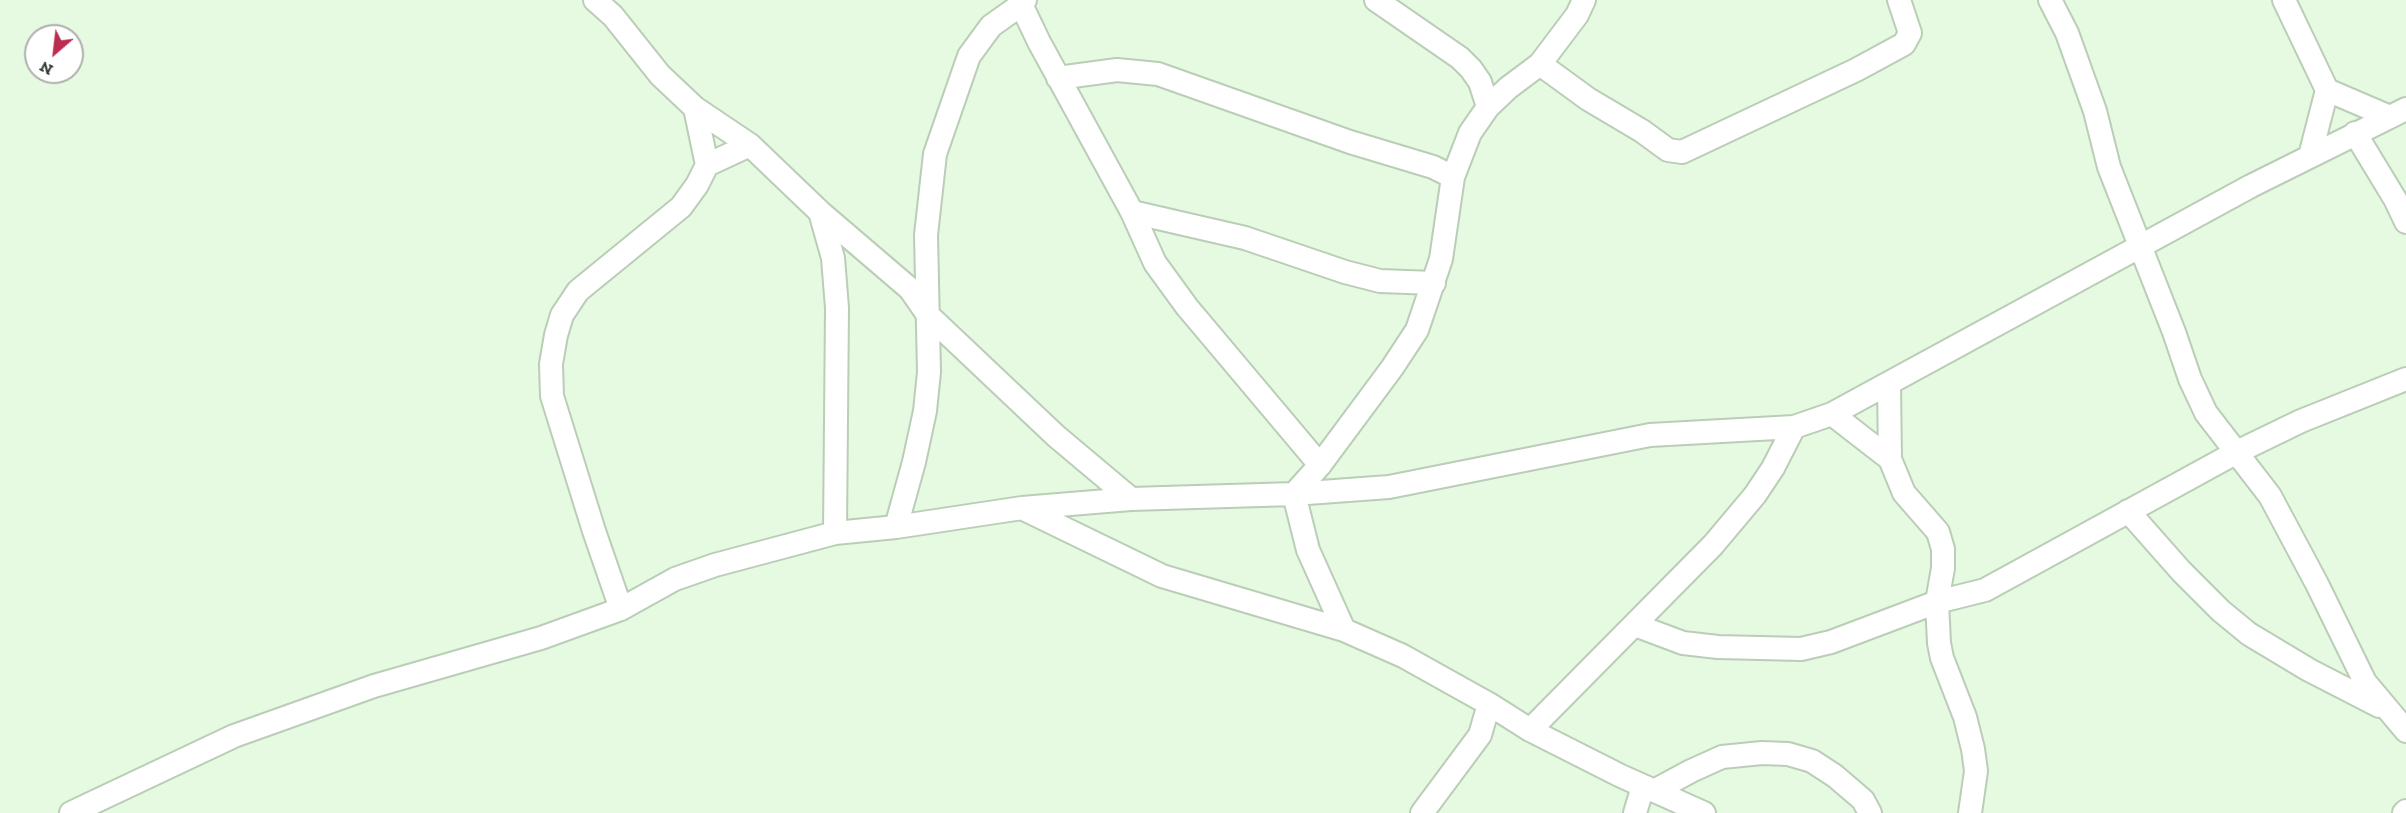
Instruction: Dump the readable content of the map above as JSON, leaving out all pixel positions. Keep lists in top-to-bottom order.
{
  "north": "bottom left"
}
